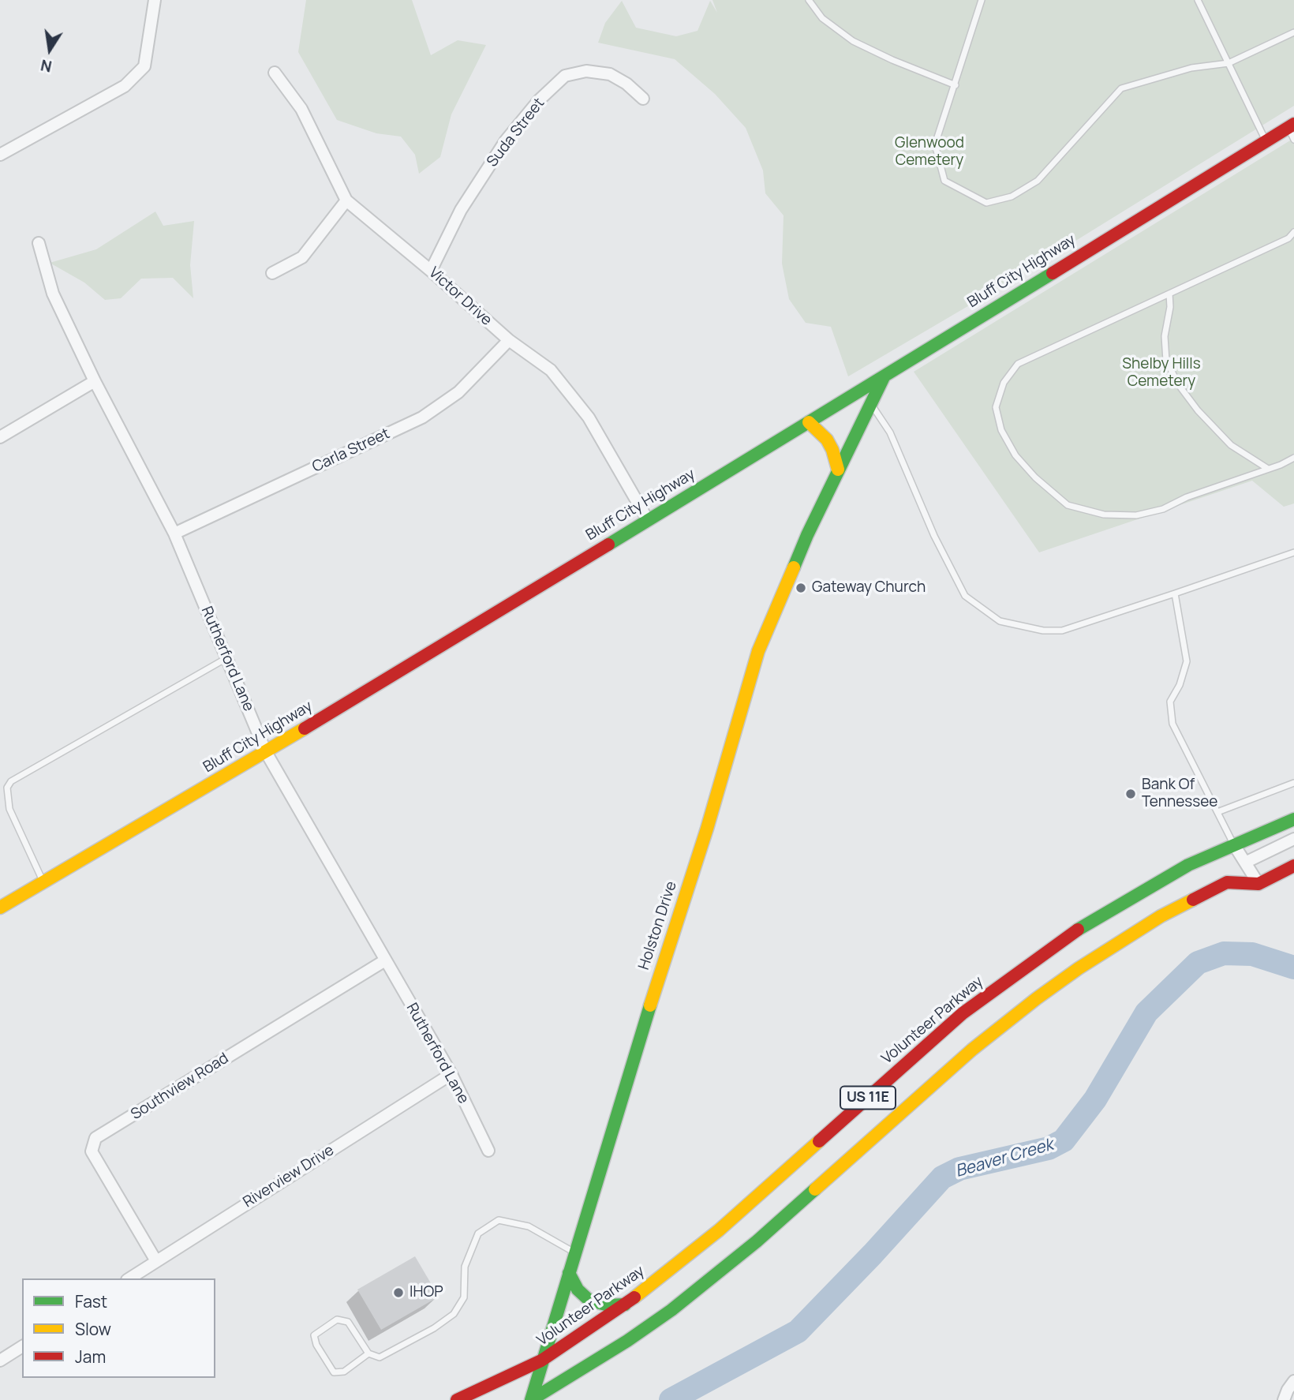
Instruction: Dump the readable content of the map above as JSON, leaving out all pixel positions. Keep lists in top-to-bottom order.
{
  "streets": {
    "main road": [
      "Bluff City Highway",
      "Holston Drive",
      "Volunteer Parkway",
      "US 11E"
    ],
    "street": [
      "Suda Street",
      "Victor Drive",
      "Carla Street",
      "Rutherford Lane",
      "Southview Road",
      "Riverview Drive"
    ]
  },
  "crossings": [
    ["Suda Street", "Victor Drive"],
    ["Bluff City Highway", "Victor Drive"],
    ["Bluff City Highway", "Rutherford Lane"],
    ["Bluff City Highway", "Holston Drive"],
    ["Victor Drive", "Carla Street"],
    ["Carla Street", "Rutherford Lane"],
    ["Rutherford Lane", "Southview Road"],
    ["Rutherford Lane", "Riverview Drive"],
    ["Holston Drive", "Volunteer Parkway"],
    ["Holston Drive", "US 11E"],
    ["Southview Road", "Riverview Drive"]
  ],
  "water": ["Beaver Creek"],
  "parks": ["Glenwood Cemetery", "Shelby Hills Cemetery"],
  "places": ["Gateway Church", "Bank Of Tennessee", "IHOP"],
  "legend": ["Fast", "Slow", "Jam"],
  "north": "bottom"
}
